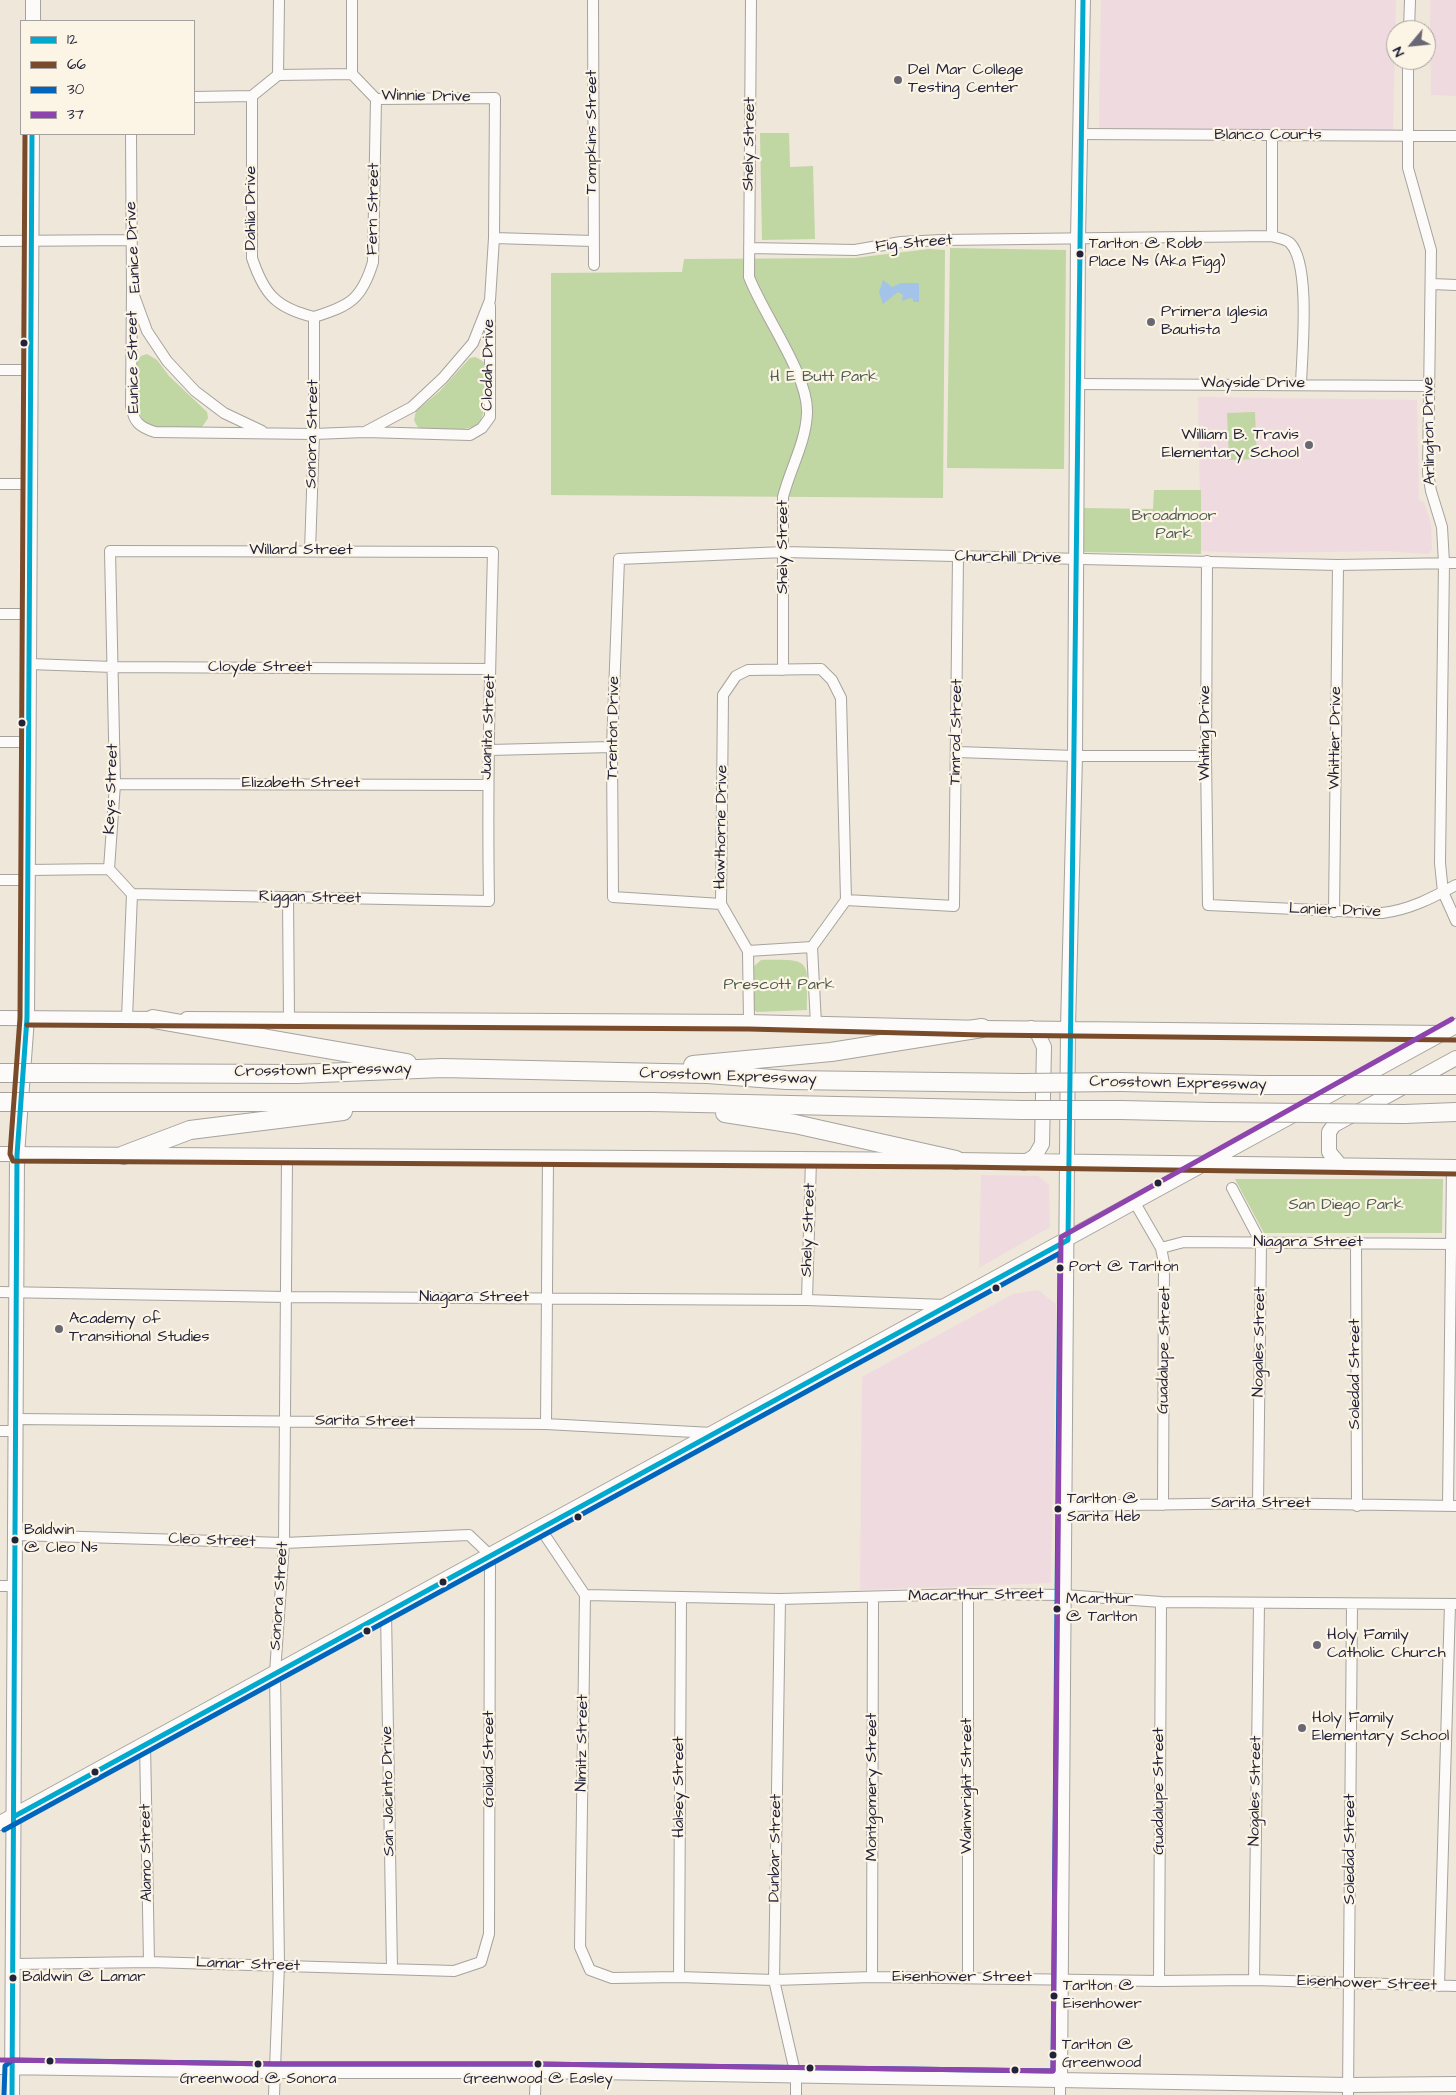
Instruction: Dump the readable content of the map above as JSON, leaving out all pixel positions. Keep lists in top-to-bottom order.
{
  "streets": {
    "highway": ["Crosstown Expressway"],
    "street": [
      "Winnie Drive",
      "Tompkins Street",
      "Blanco Courts",
      "Shely Street",
      "Dahlia Drive",
      "Fern Street",
      "Fig Street",
      "Eunice Drive",
      "Eunice Street",
      "Clodah Drive",
      "Wayside Drive",
      "Arlington Drive",
      "Sonora Street",
      "Willard Street",
      "Churchill Drive",
      "Cloyde Street",
      "Juanita Street",
      "Trenton Drive",
      "Timrod Street",
      "Whiting Drive",
      "Whittier Drive",
      "Elizabeth Street",
      "Keys Street",
      "Hawthorne Drive",
      "Riggan Street",
      "Lanier Drive",
      "Niagara Street",
      "Nogales Street",
      "Guadalupe Street",
      "Soledad Street",
      "Sarita Street",
      "Cleo Street",
      "Macarthur Street",
      "Nimitz Street",
      "Goliad Street",
      "Wainwright Street",
      "Halsey Street",
      "Montgomery Street",
      "San Jacinto Drive",
      "Dunbar Street",
      "Alamo Street",
      "Lamar Street",
      "Eisenhower Street"
    ]
  },
  "crossings": [
    ["Winnie Drive", "Fern Street"],
    ["Winnie Drive", "Clodah Drive"],
    ["Blanco Courts", "Arlington Drive"],
    ["Shely Street", "Fig Street"],
    ["Shely Street", "Churchill Drive"],
    ["Shely Street", "Hawthorne Drive"],
    ["Shely Street", "Niagara Street"],
    ["Dahlia Drive", "Fern Street"],
    ["Dahlia Drive", "Sonora Street"],
    ["Fern Street", "Sonora Street"],
    ["Eunice Drive", "Eunice Street"],
    ["Eunice Drive", "Clodah Drive"],
    ["Eunice Drive", "Sonora Street"],
    ["Clodah Drive", "Sonora Street"],
    ["Wayside Drive", "Arlington Drive"],
    ["Arlington Drive", "Churchill Drive"],
    ["Arlington Drive", "Lanier Drive"],
    ["Sonora Street", "Willard Street"],
    ["Sonora Street", "Niagara Street"],
    ["Sonora Street", "Sarita Street"],
    ["Sonora Street", "Cleo Street"],
    ["Sonora Street", "Lamar Street"],
    ["Willard Street", "Juanita Street"],
    ["Willard Street", "Keys Street"],
    ["Churchill Drive", "Trenton Drive"],
    ["Churchill Drive", "Timrod Street"],
    ["Churchill Drive", "Whiting Drive"],
    ["Churchill Drive", "Whittier Drive"],
    ["Cloyde Street", "Juanita Street"],
    ["Cloyde Street", "Keys Street"],
    ["Juanita Street", "Elizabeth Street"],
    ["Juanita Street", "Riggan Street"],
    ["Trenton Drive", "Hawthorne Drive"],
    ["Whiting Drive", "Lanier Drive"],
    ["Whittier Drive", "Lanier Drive"],
    ["Elizabeth Street", "Keys Street"],
    ["Niagara Street", "Nogales Street"],
    ["Niagara Street", "Guadalupe Street"],
    ["Niagara Street", "Soledad Street"],
    ["Nogales Street", "Sarita Street"],
    ["Nogales Street", "Macarthur Street"],
    ["Nogales Street", "Eisenhower Street"],
    ["Guadalupe Street", "Sarita Street"],
    ["Guadalupe Street", "Macarthur Street"],
    ["Guadalupe Street", "Eisenhower Street"],
    ["Soledad Street", "Sarita Street"],
    ["Soledad Street", "Macarthur Street"],
    ["Soledad Street", "Eisenhower Street"],
    ["Cleo Street", "Goliad Street"],
    ["Macarthur Street", "Nimitz Street"],
    ["Macarthur Street", "Wainwright Street"],
    ["Macarthur Street", "Halsey Street"],
    ["Macarthur Street", "Montgomery Street"],
    ["Macarthur Street", "Dunbar Street"],
    ["Nimitz Street", "Eisenhower Street"],
    ["Goliad Street", "Lamar Street"],
    ["Wainwright Street", "Eisenhower Street"],
    ["Halsey Street", "Eisenhower Street"],
    ["Montgomery Street", "Eisenhower Street"],
    ["San Jacinto Drive", "Lamar Street"],
    ["Dunbar Street", "Eisenhower Street"],
    ["Alamo Street", "Lamar Street"]
  ],
  "parks": [
    "H E Butt Park",
    "Broadmoor Park",
    "Prescott Park",
    "San Diego Park"
  ],
  "places": [
    "Del Mar College Testing Center",
    "Tarlton @ Robb Place Ns (Aka Figg)",
    "Primera Iglesia Bautista",
    "William B. Travis Elementary School",
    "Port @ Tarlton",
    "Academy of Transitional Studies",
    "Tarlton @ Sarita Heb",
    "Baldwin @ Cleo Ns",
    "Mcarthur @ Tarlton",
    "Holy Family Catholic Church",
    "Holy Family Elementary School",
    "Baldwin @ Lamar",
    "Tarlton @ Eisenhower",
    "Tarlton @ Greenwood",
    "Greenwood @ Sonora",
    "Greenwood @ Easley"
  ],
  "lines": [
    "transit line 12",
    "transit line 66",
    "transit line 37",
    "transit line 30"
  ],
  "legend": [
    "12",
    "66",
    "30",
    "37"
  ],
  "north": "bottom left"
}
